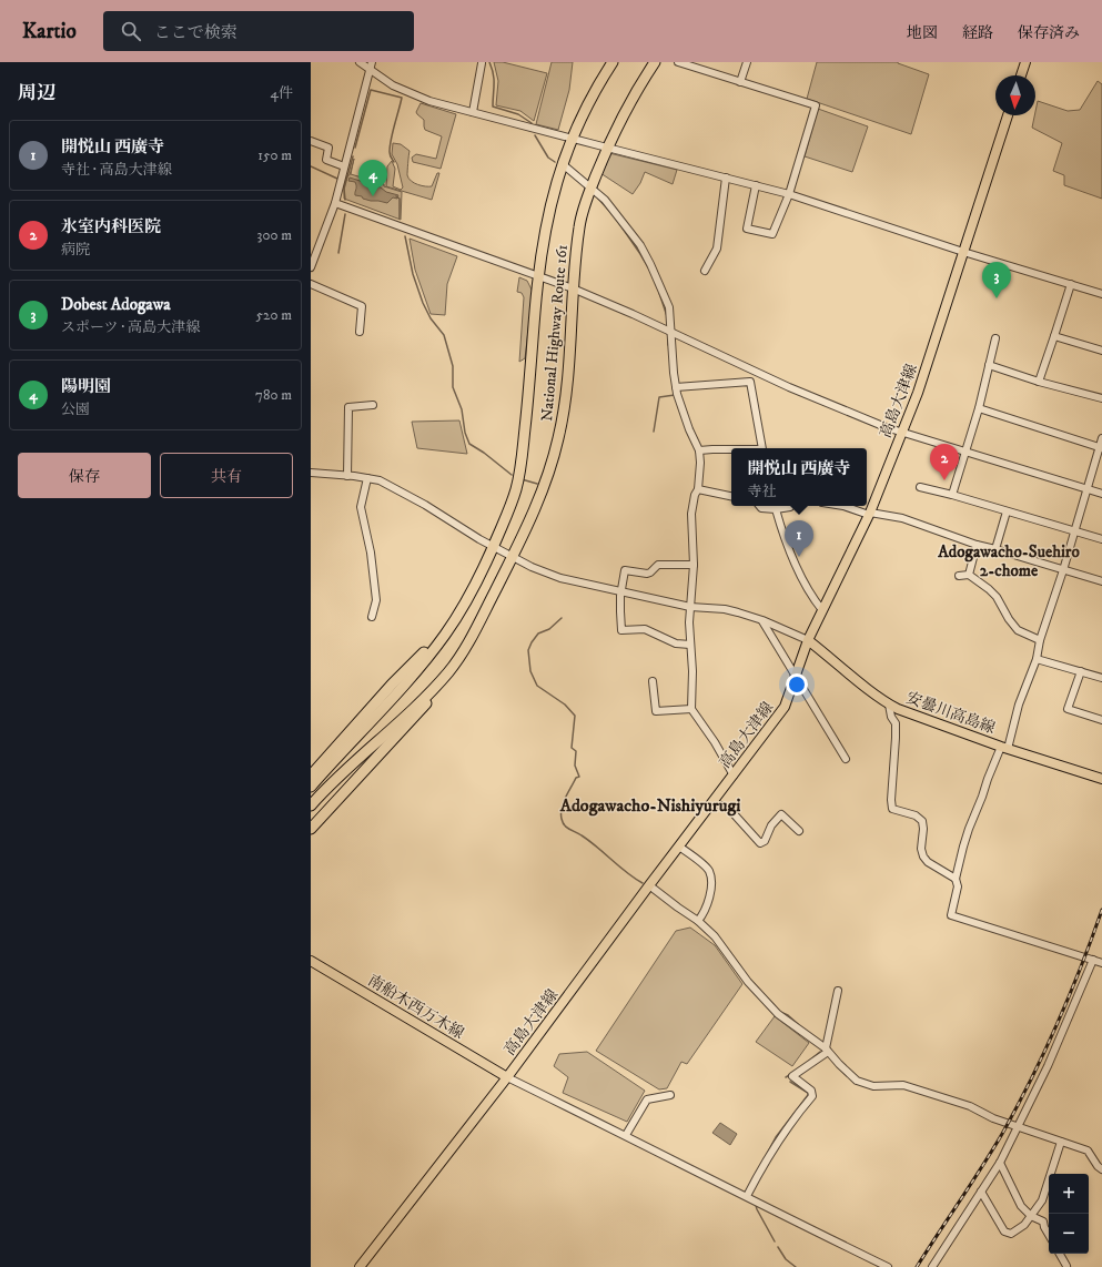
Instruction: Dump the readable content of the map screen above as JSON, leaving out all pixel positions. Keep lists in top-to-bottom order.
{
  "streets": {
    "highway": ["National Highway Route 161"],
    "main road": ["高島大津線", "安曇川高島線", "南船木西万木線"]
  },
  "crossings": [
    ["高島大津線", "安曇川高島線"],
    ["高島大津線", "南船木西万木線"]
  ],
  "districts": ["Adogawacho-Suehiro 2-chome", "Adogawacho-Nishiyurugi"],
  "north": "bottom",
  "page": {
    "header": "Kartio",
    "search": "ここで検索",
    "nav": ["地図", "経路", "保存済み"],
    "heading": ["周辺", "4件"],
    "list": [
      {
        "mark": "1",
        "name": "開悦山 西廣寺",
        "note": "寺社 · 高島大津線",
        "value": "150 m"
      },
      {
        "mark": "2",
        "name": "氷室内科医院",
        "note": "病院",
        "value": "300 m"
      },
      {
        "mark": "3",
        "name": "Dobest Adogawa",
        "note": "スポーツ · 高島大津線",
        "value": "520 m"
      },
      {
        "mark": "4",
        "name": "陽明園",
        "note": "公園",
        "value": "780 m"
      }
    ],
    "pins": [
      "4",
      "3",
      "2",
      "1"
    ],
    "buttons": ["保存", "共有"],
    "popup": ["開悦山 西廣寺", "寺社"],
    "map_buttons": ["+", "−"]
  }
}
